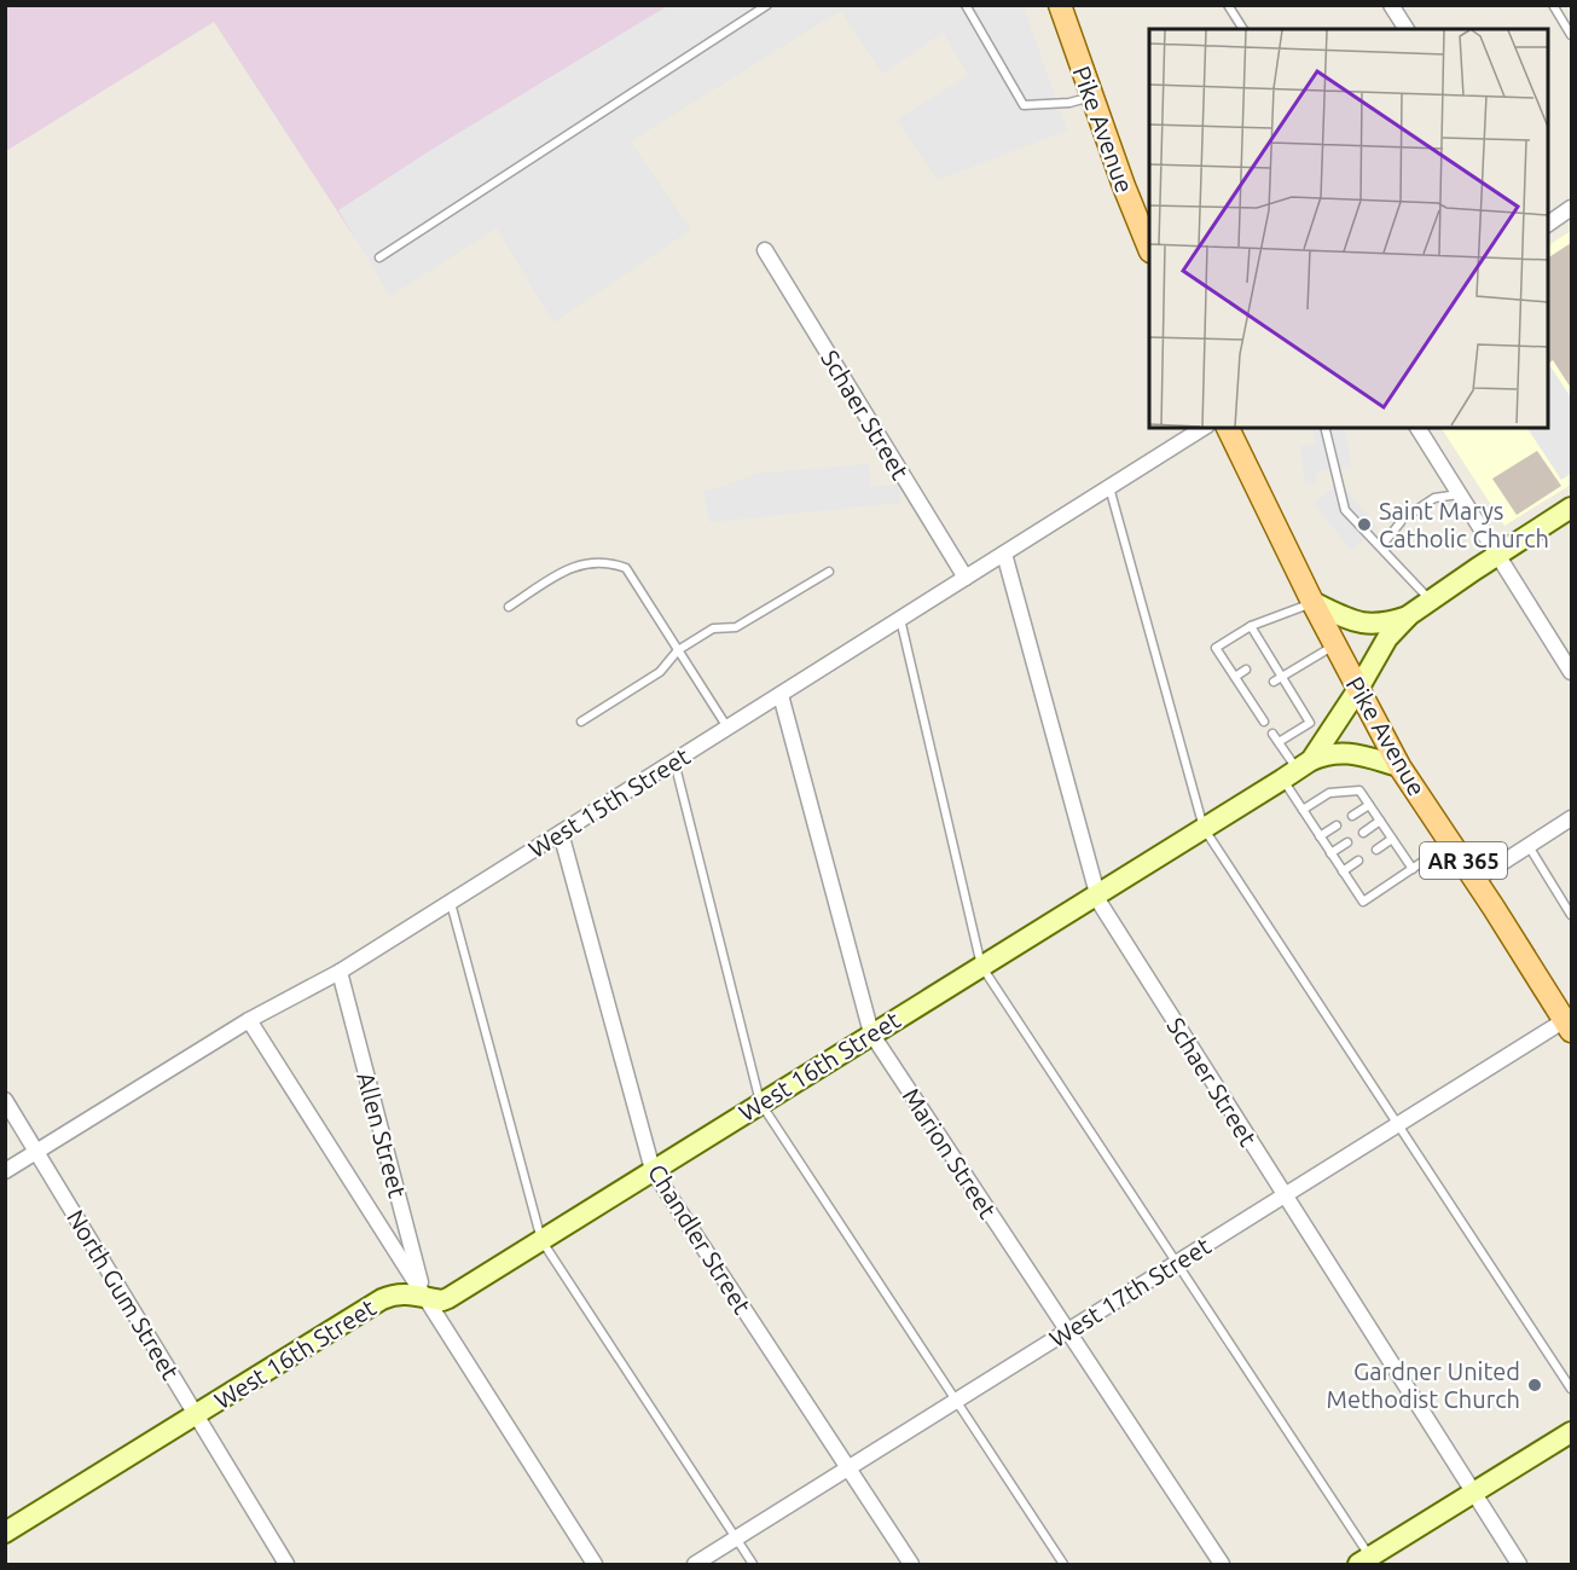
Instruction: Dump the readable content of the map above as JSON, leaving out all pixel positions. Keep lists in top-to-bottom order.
{
  "streets": {
    "main road": ["Pike Avenue", "AR 365"],
    "street": [
      "Schaer Street",
      "West 15th Street",
      "West 16th Street",
      "Allen Street",
      "Marion Street",
      "Chandler Street",
      "West 17th Street",
      "North Gum Street"
    ]
  },
  "crossings": [
    ["Pike Avenue", "West 16th Street"],
    ["Pike Avenue", "West 17th Street"],
    ["Schaer Street", "West 15th Street"],
    ["Schaer Street", "West 16th Street"],
    ["Schaer Street", "West 17th Street"],
    ["West 15th Street", "Allen Street"],
    ["West 15th Street", "Marion Street"],
    ["West 15th Street", "Chandler Street"],
    ["West 15th Street", "North Gum Street"],
    ["West 16th Street", "Allen Street"],
    ["West 16th Street", "Marion Street"],
    ["West 16th Street", "Chandler Street"],
    ["West 16th Street", "North Gum Street"],
    ["Marion Street", "West 17th Street"],
    ["Chandler Street", "West 17th Street"]
  ],
  "places": ["Saint Marys Catholic Church", "Gardner United Methodist Church"]
}
